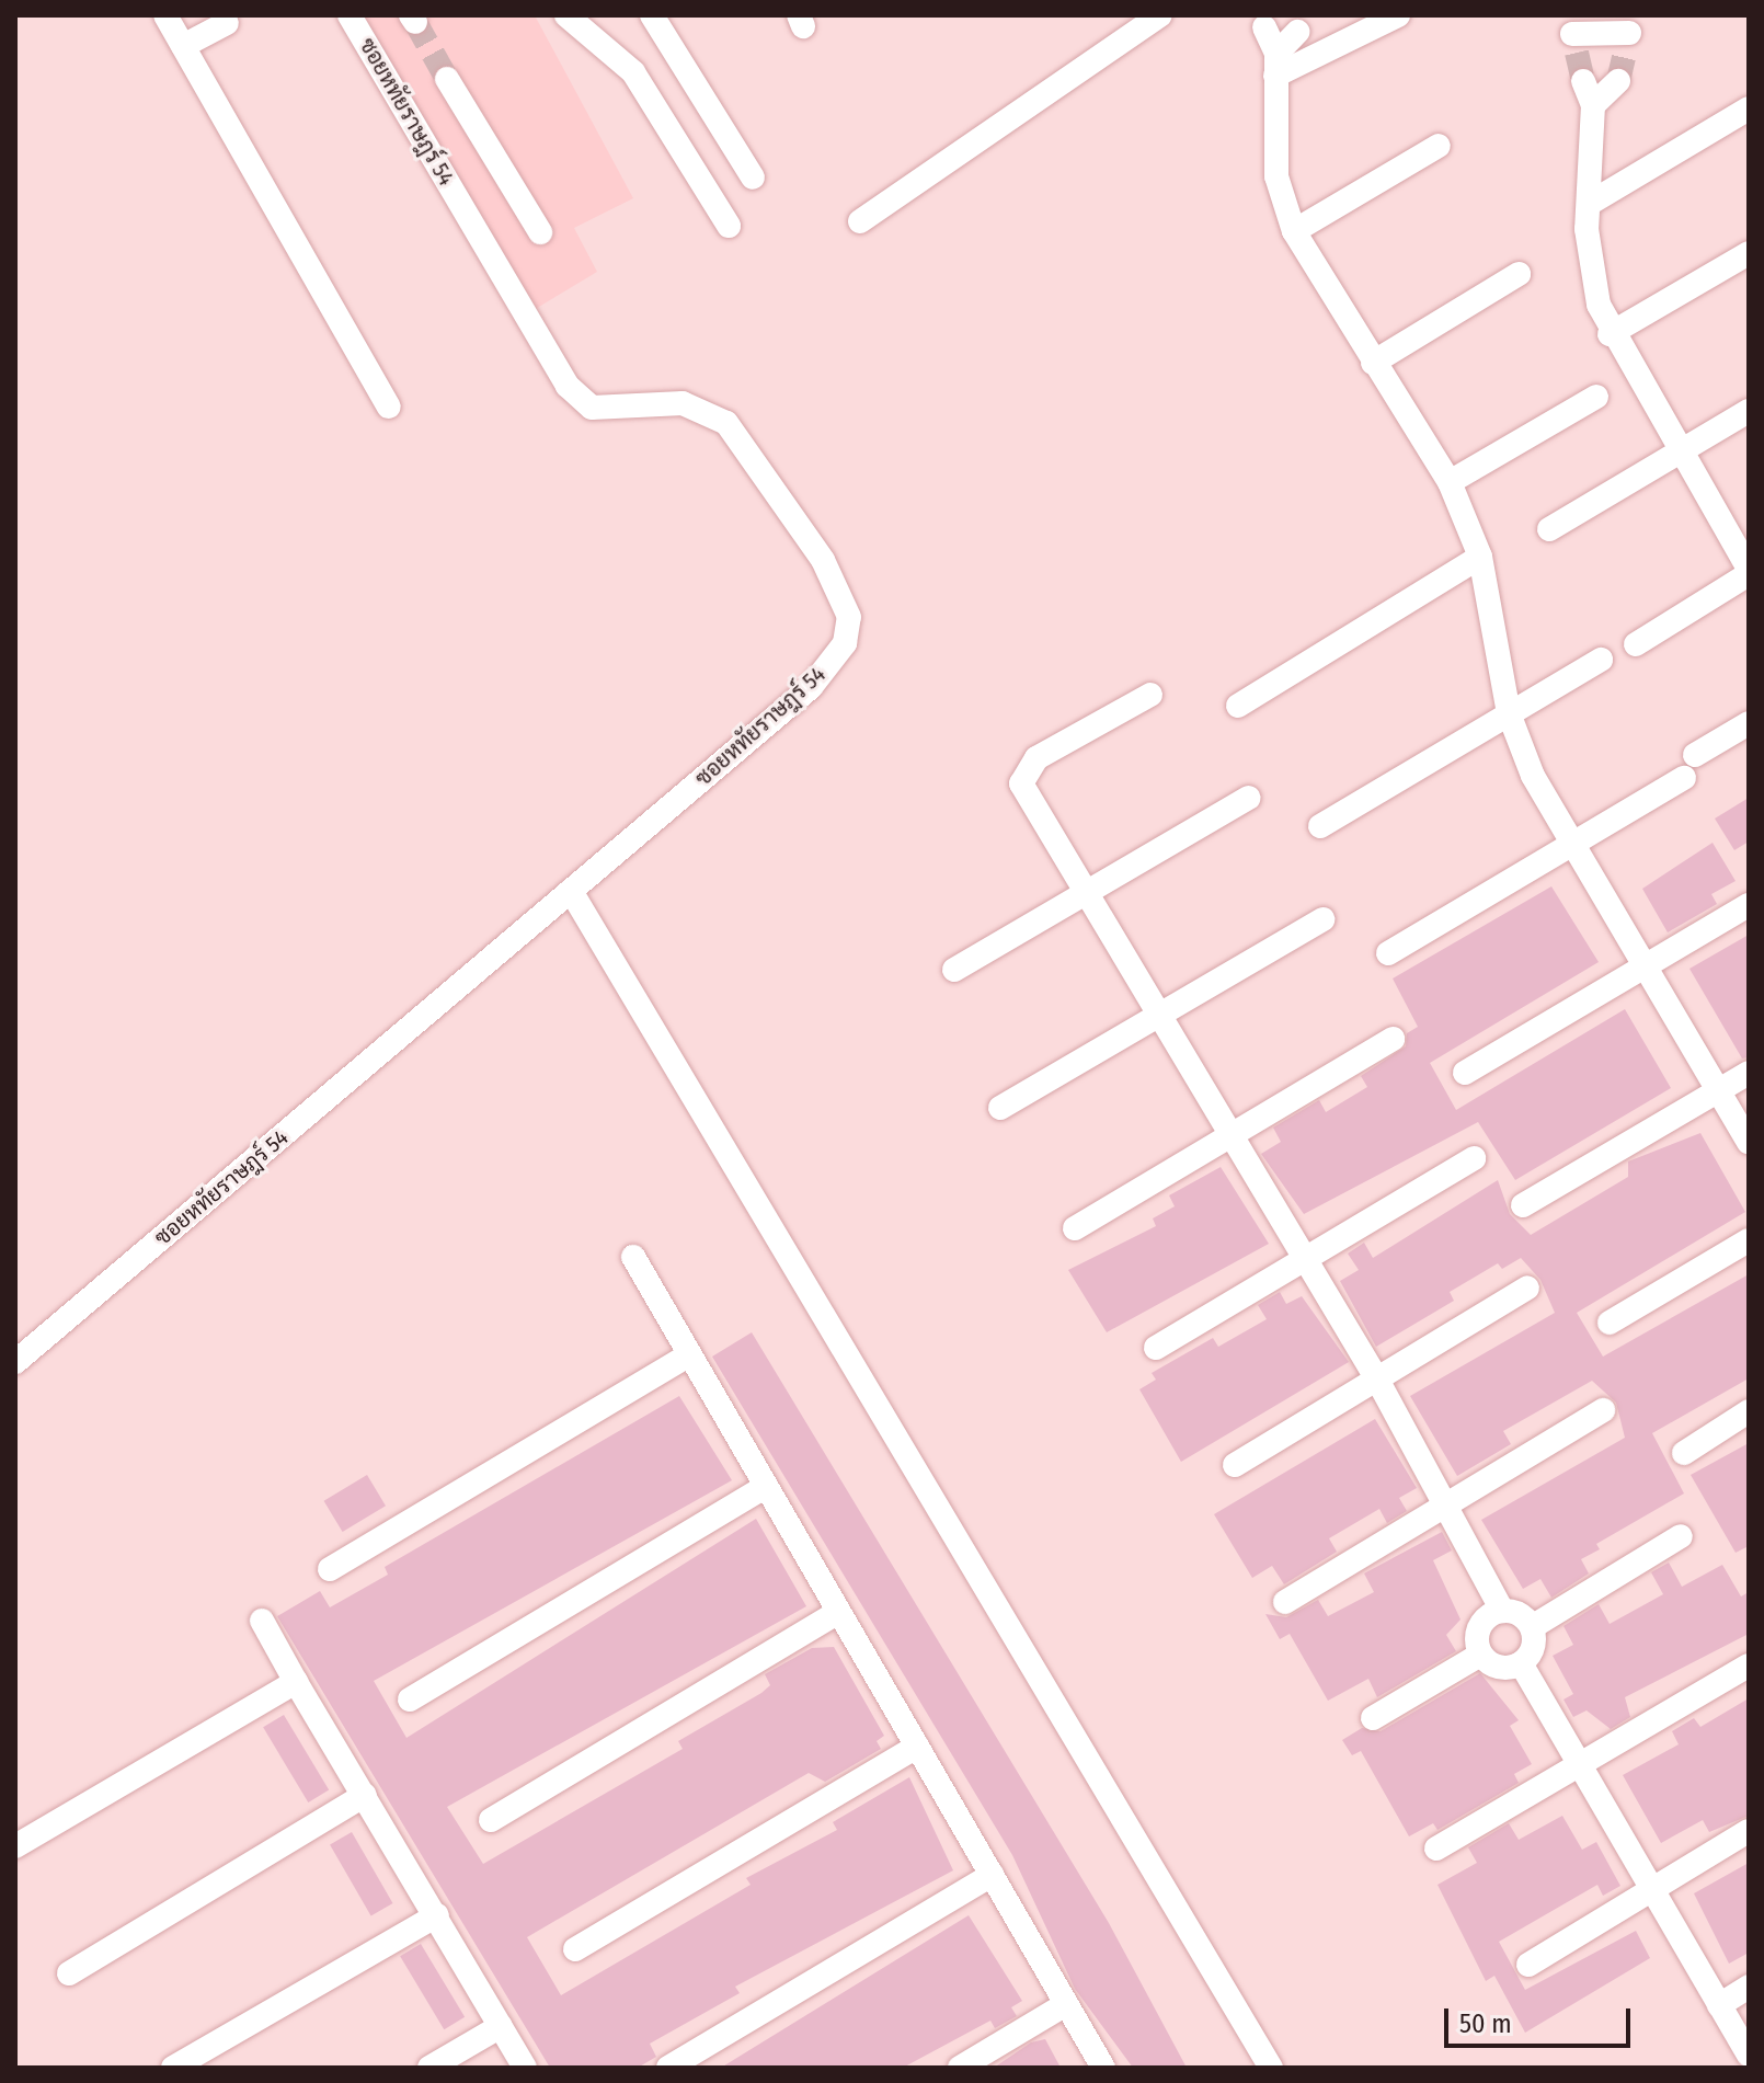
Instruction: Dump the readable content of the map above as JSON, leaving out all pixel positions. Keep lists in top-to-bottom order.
{
  "streets": {
    "street": ["ซอยหทัยราษฎร์ 54"]
  },
  "scale_bar": "50 m"
}
